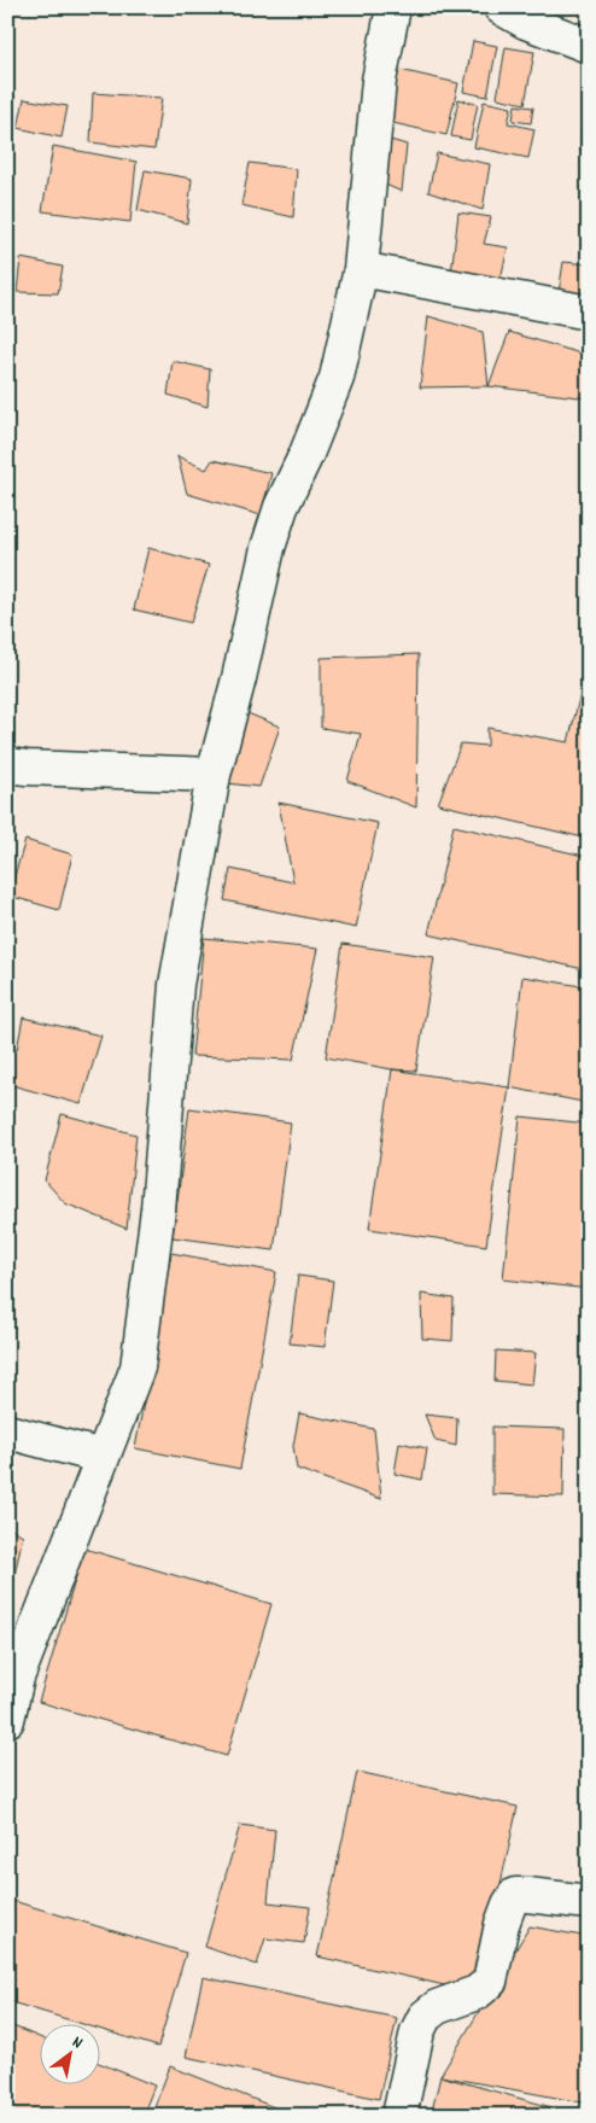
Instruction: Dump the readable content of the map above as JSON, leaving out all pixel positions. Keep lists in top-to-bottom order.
{
  "north": "top right"
}
